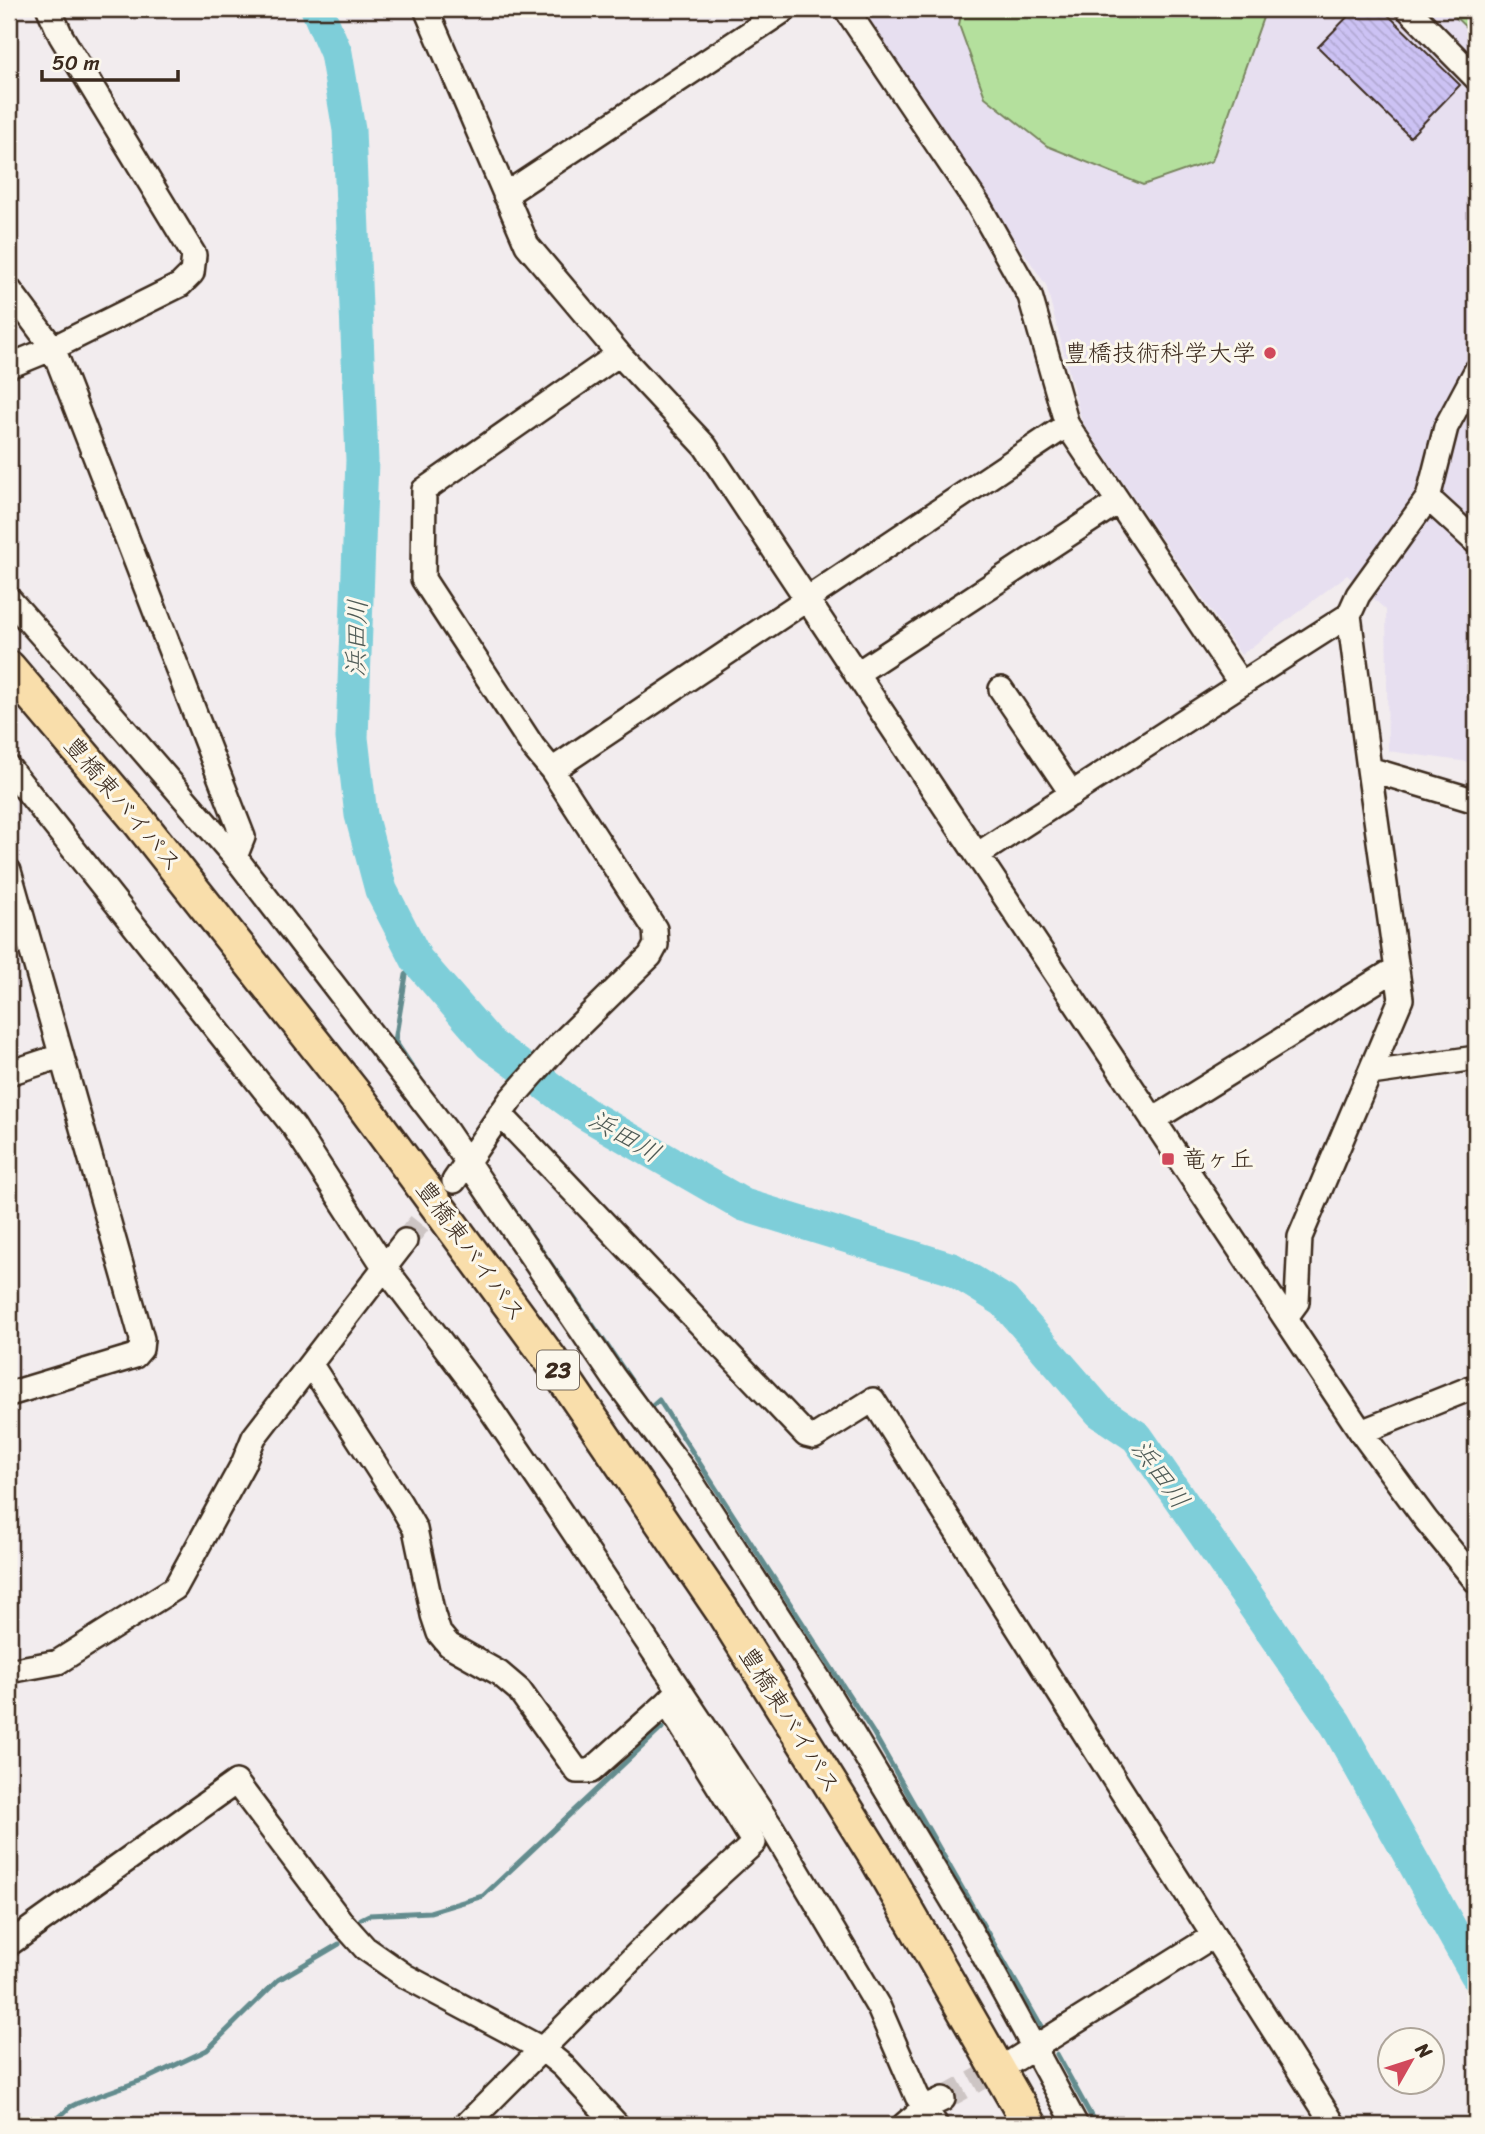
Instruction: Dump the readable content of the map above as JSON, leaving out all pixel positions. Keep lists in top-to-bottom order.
{
  "streets": {
    "highway": ["豊橋東バイパス", "23"]
  },
  "crossings": [
    ["豊橋東バイパス", "23"]
  ],
  "water": ["浜田川"],
  "places": {
    "other": ["豊橋技術科学大学"],
    "transit": ["竜ヶ丘"]
  },
  "scale_bar": "50 m",
  "north": "top right"
}
